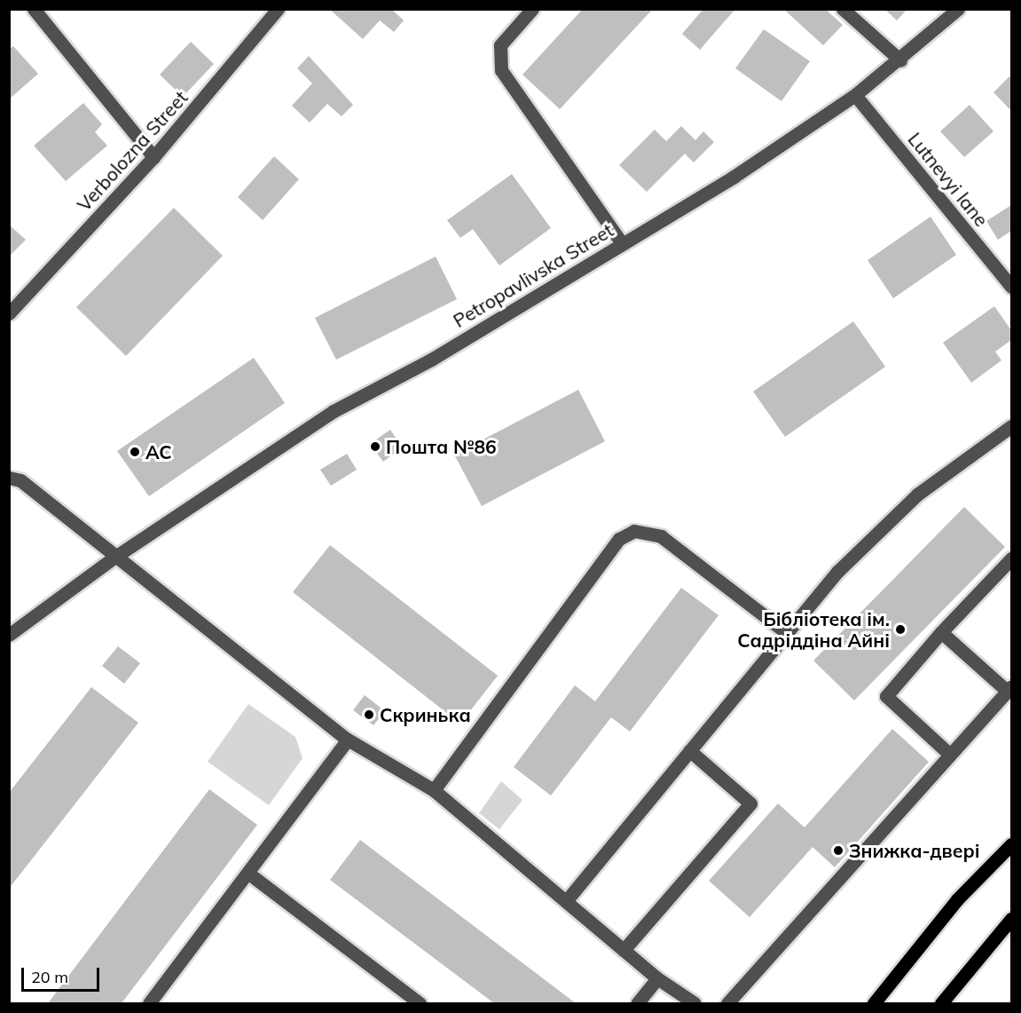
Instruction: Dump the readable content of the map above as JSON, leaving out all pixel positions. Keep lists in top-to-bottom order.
{
  "streets": {
    "street": ["Verbolozna Street", "Lutnevyi lane", "Petropavlivska Street"]
  },
  "crossings": [
    ["Lutnevyi lane", "Petropavlivska Street"]
  ],
  "places": [
    "Пошта №86",
    "АС",
    "Бібліотека ім. Садріддіна Айні",
    "Скринька",
    "Знижка-двері"
  ],
  "scale_bar": "20 m"
}
